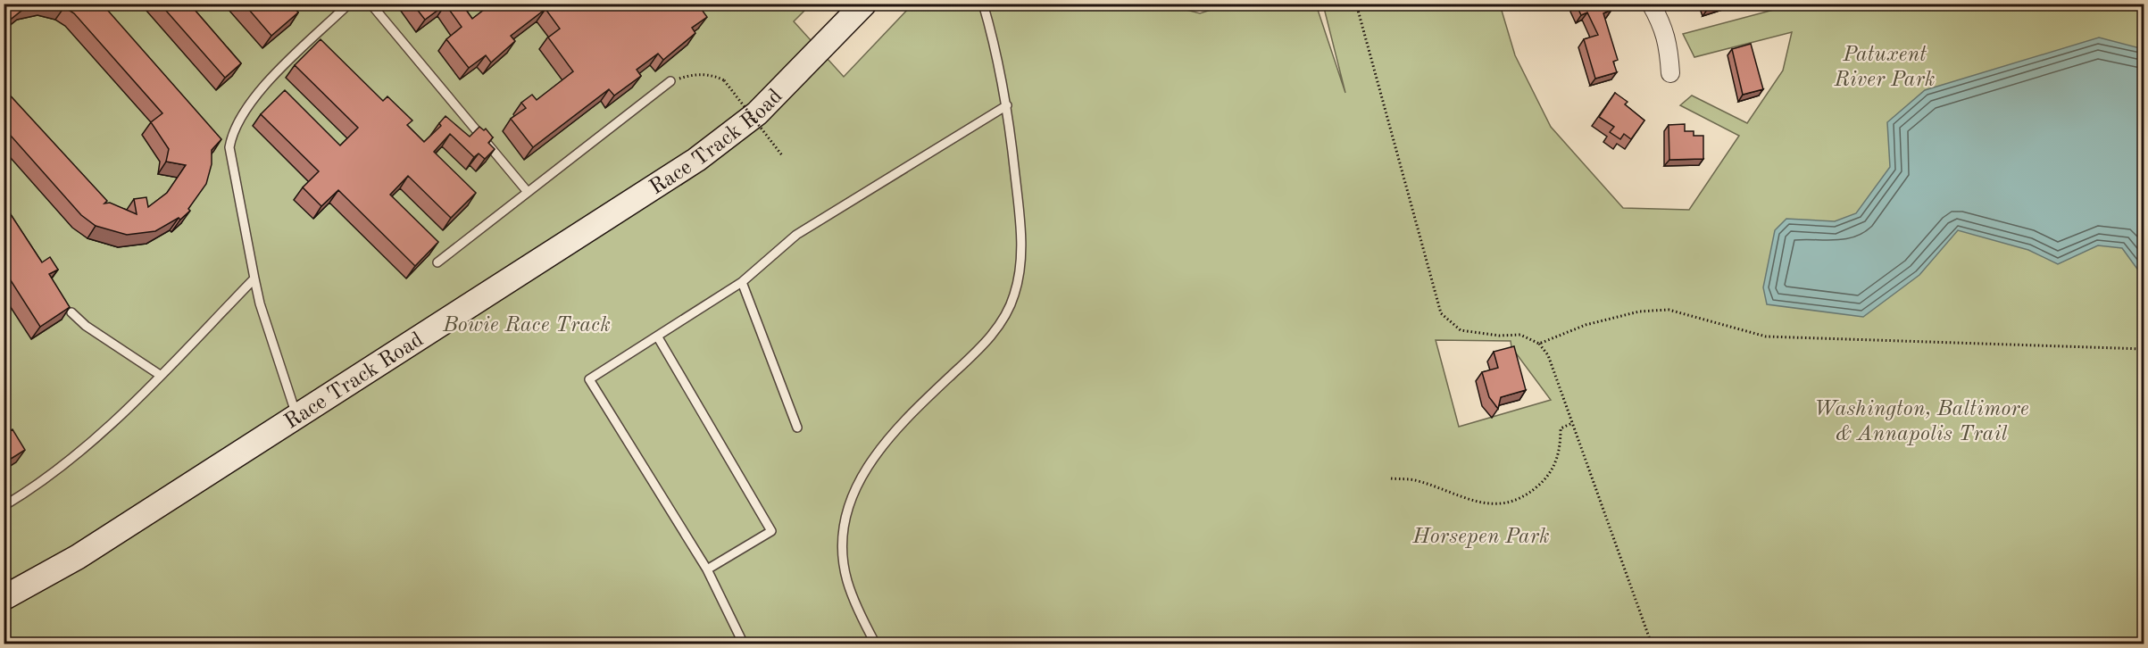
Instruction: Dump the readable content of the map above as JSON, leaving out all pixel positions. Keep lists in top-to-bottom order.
{
  "streets": {
    "street": ["Race Track Road"]
  },
  "parks": [
    "Patuxent River Park",
    "Bowie Race Track",
    "Washington, Baltimore & Annapolis Trail",
    "Horsepen Park"
  ]
}
